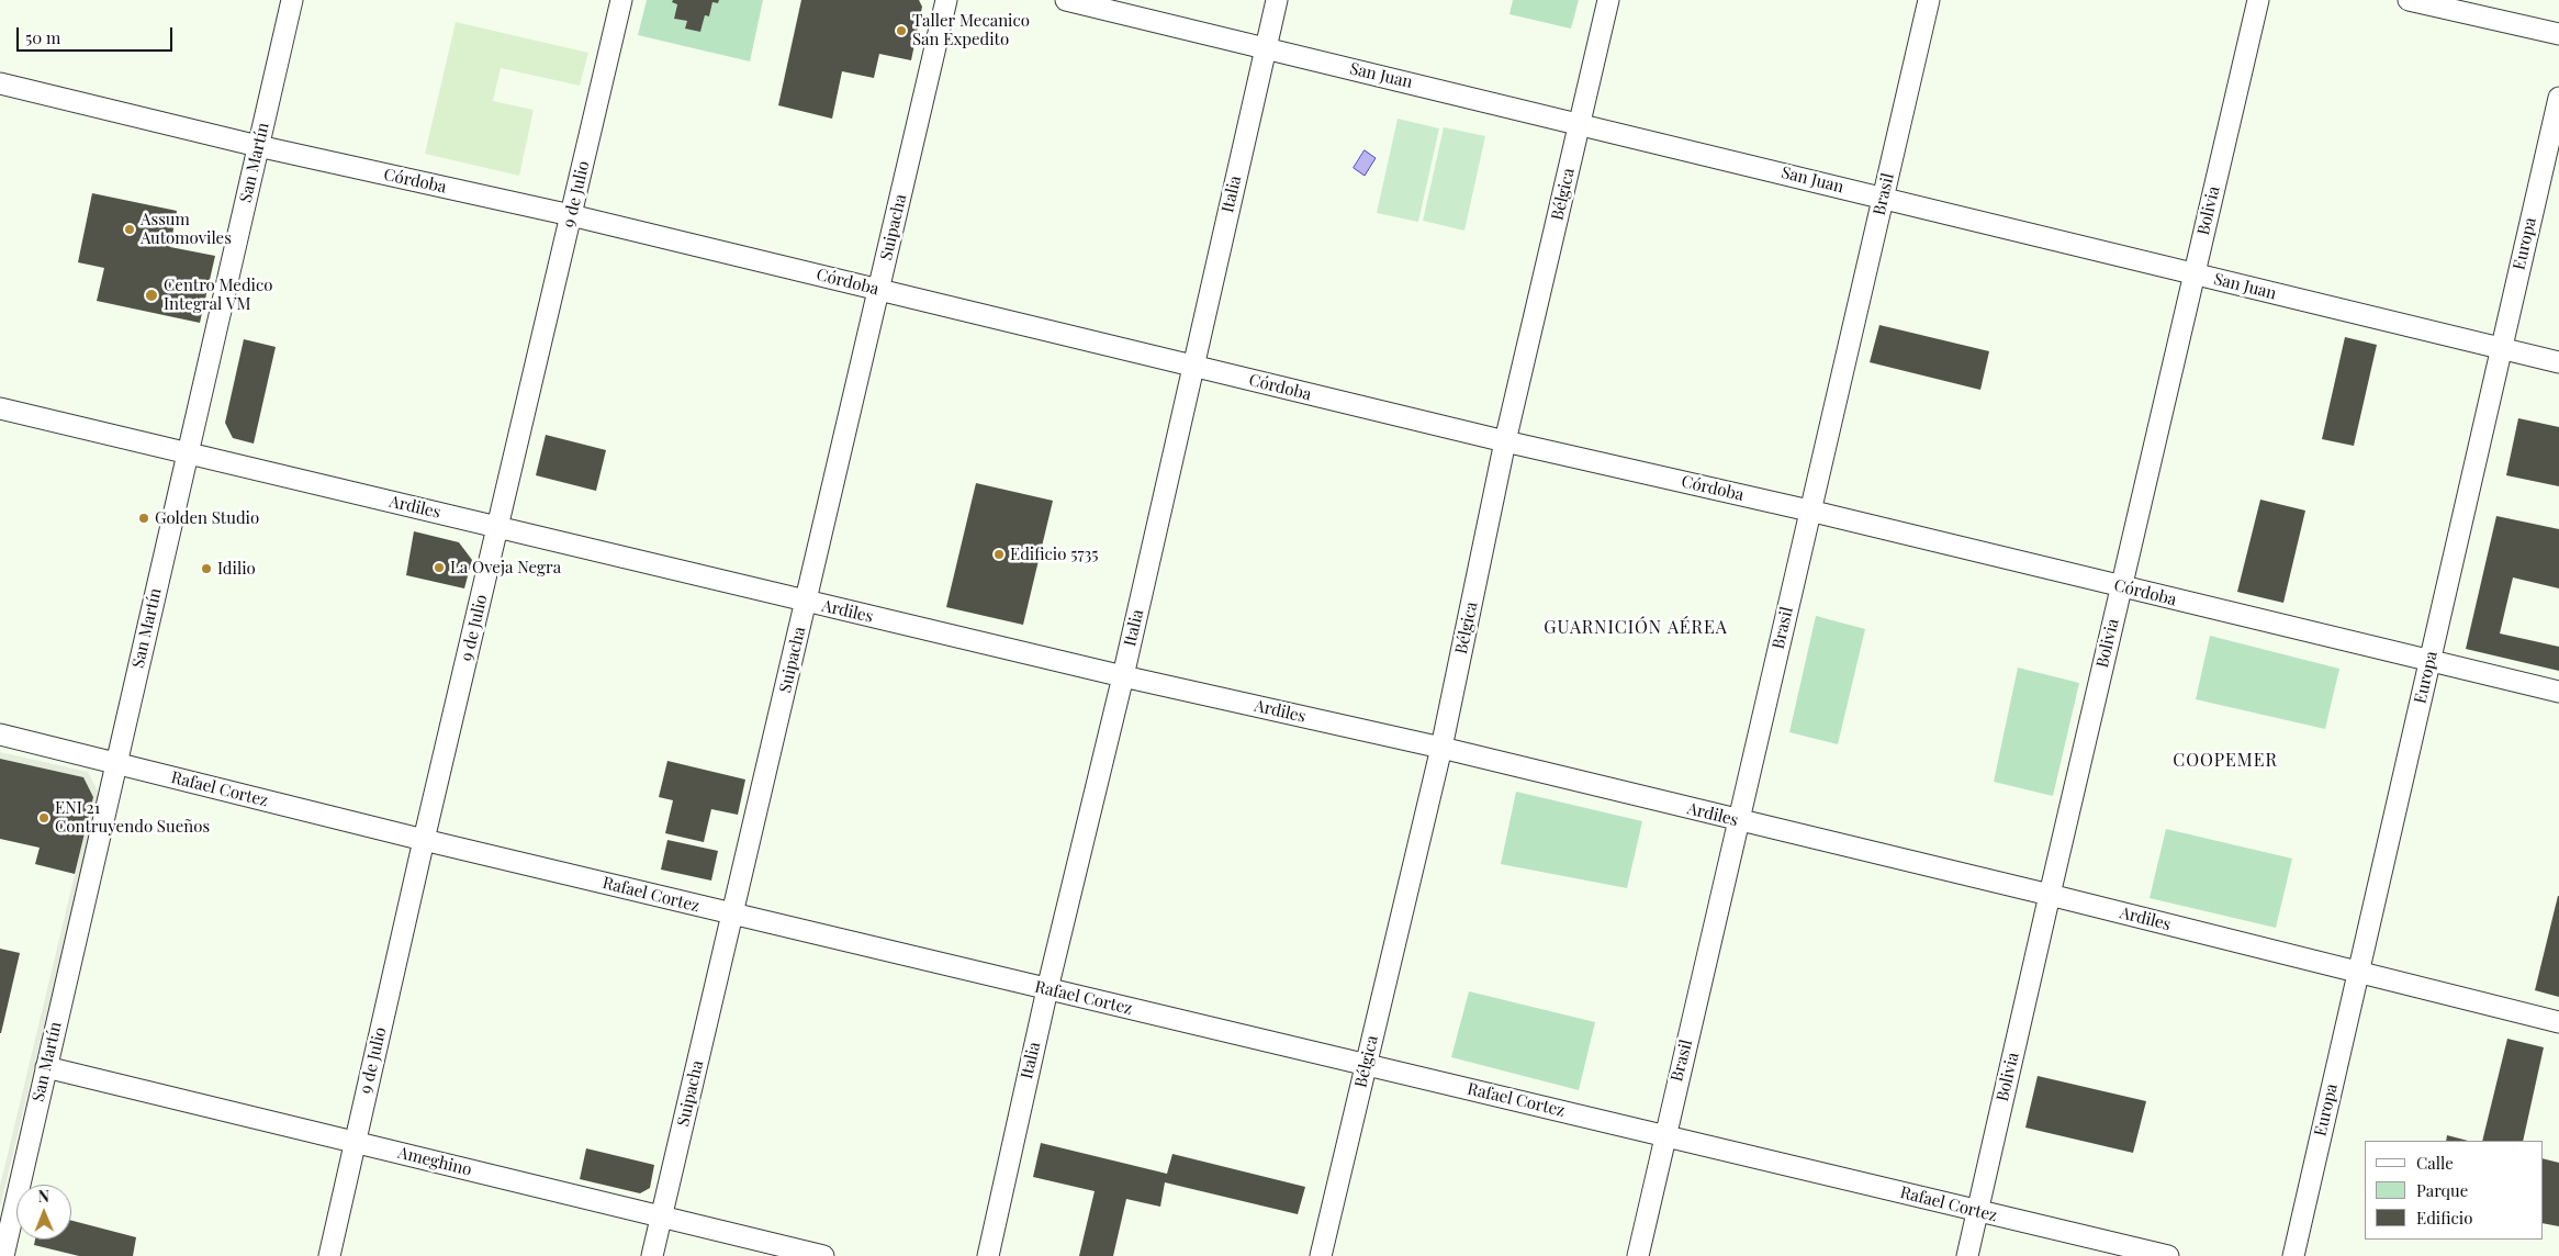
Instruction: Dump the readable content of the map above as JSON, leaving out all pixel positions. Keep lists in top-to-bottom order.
{
  "streets": {
    "street": [
      "San Juan",
      "San Martín",
      "Córdoba",
      "9 de Julio",
      "Italia",
      "Bélgica",
      "Brasil",
      "Bolivia",
      "Suipacha",
      "Europa",
      "Ardiles",
      "Rafael Cortez",
      "Ameghino"
    ]
  },
  "crossings": [
    ["San Juan", "Italia"],
    ["San Juan", "Bélgica"],
    ["San Juan", "Brasil"],
    ["San Juan", "Bolivia"],
    ["San Juan", "Europa"],
    ["San Martín", "Córdoba"],
    ["San Martín", "Ardiles"],
    ["San Martín", "Rafael Cortez"],
    ["San Martín", "Ameghino"],
    ["Córdoba", "9 de Julio"],
    ["Córdoba", "Italia"],
    ["Córdoba", "Bélgica"],
    ["Córdoba", "Brasil"],
    ["Córdoba", "Bolivia"],
    ["Córdoba", "Suipacha"],
    ["Córdoba", "Europa"],
    ["9 de Julio", "Ardiles"],
    ["9 de Julio", "Rafael Cortez"],
    ["9 de Julio", "Ameghino"],
    ["Italia", "Ardiles"],
    ["Italia", "Rafael Cortez"],
    ["Bélgica", "Ardiles"],
    ["Bélgica", "Rafael Cortez"],
    ["Brasil", "Ardiles"],
    ["Brasil", "Rafael Cortez"],
    ["Bolivia", "Ardiles"],
    ["Bolivia", "Rafael Cortez"],
    ["Suipacha", "Ardiles"],
    ["Suipacha", "Rafael Cortez"],
    ["Suipacha", "Ameghino"],
    ["Europa", "Ardiles"]
  ],
  "districts": ["GUARNICIÓN AÉREA", "COOPEMER"],
  "places": [
    "Taller Mecanico San Expedito",
    "Assum Automoviles",
    "Centro Medico Integral VM",
    "Golden Studio",
    "Edificio 5735",
    "La Oveja Negra",
    "Idilio",
    "ENI 21 Contruyendo Sueños"
  ],
  "legend": ["Calle", "Parque", "Edificio"],
  "scale_bar": "50 m",
  "north": "top"
}
